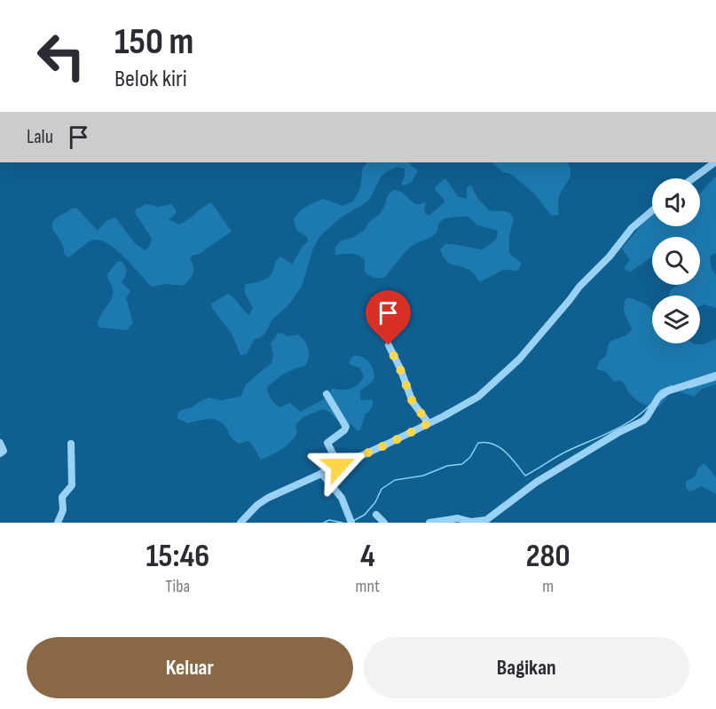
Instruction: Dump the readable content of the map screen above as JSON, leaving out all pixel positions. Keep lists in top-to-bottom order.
{
  "page": {
    "turn": ["150 m", "Belok kiri"],
    "then": "Lalu",
    "eta": [
      "15:46",
      "Tiba",
      "4",
      "mnt",
      "280",
      "m"
    ],
    "buttons": ["Keluar", "Bagikan"]
  }
}
